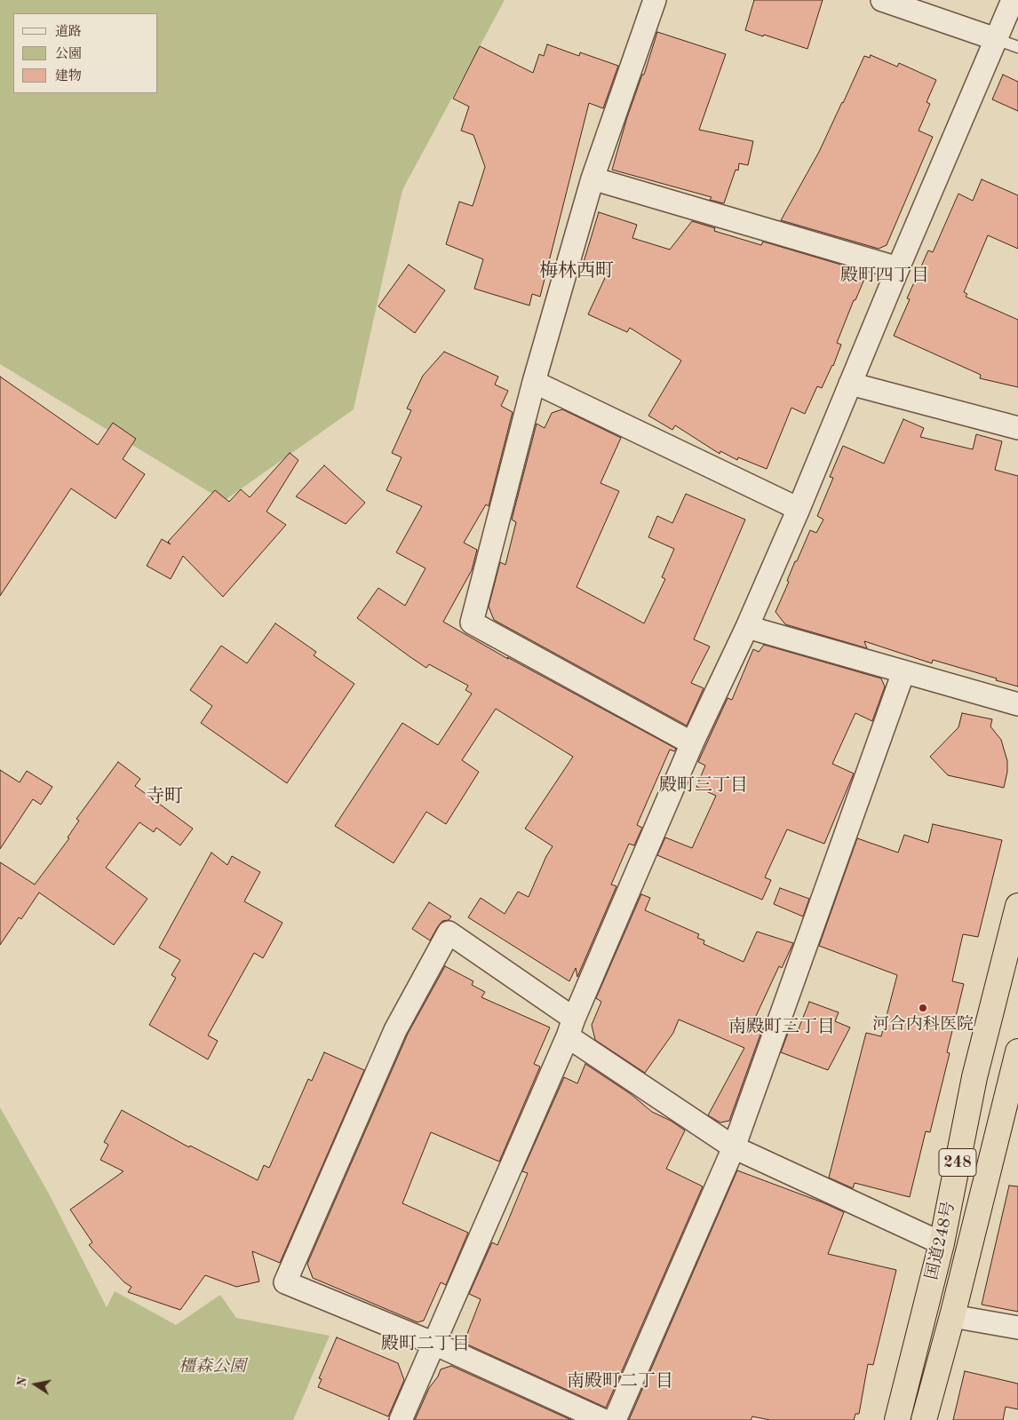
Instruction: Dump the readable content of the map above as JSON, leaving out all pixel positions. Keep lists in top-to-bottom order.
{
  "streets": {
    "highway": ["248", "国道248号"]
  },
  "districts": [
    "梅林西町",
    "殿町四丁目",
    "殿町三丁目",
    "寺町",
    "南殿町三丁目",
    "殿町二丁目",
    "南殿町二丁目"
  ],
  "parks": ["橿森公園"],
  "places": ["河合内科医院"],
  "legend": ["道路", "公園", "建物"],
  "north": "left"
}
